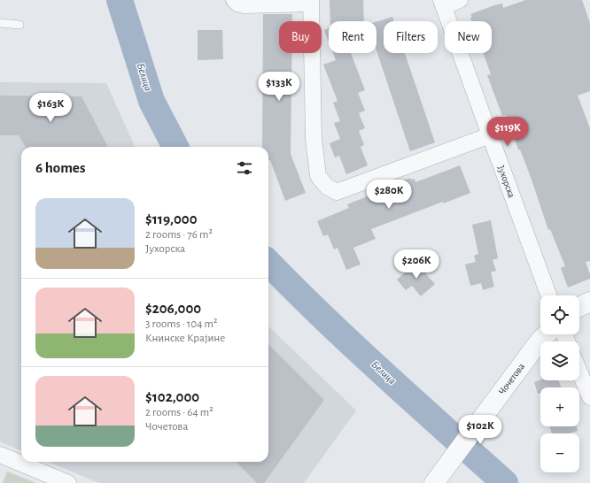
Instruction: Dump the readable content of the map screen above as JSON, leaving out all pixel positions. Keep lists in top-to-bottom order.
{
  "streets": {
    "street": ["Јухорска", "Чочетова"]
  },
  "water": ["Белица"],
  "page": {
    "chip": [
      "Buy",
      "Rent",
      "Filters",
      "New"
    ],
    "price": [
      "$133K",
      "$163K",
      "$119K",
      "$280K",
      "$206K",
      "$102K"
    ],
    "heading": "6 homes",
    "list": [
      {
        "name": "$119,000",
        "note": "2 rooms · 76 m² · Јухорска"
      },
      {
        "name": "$206,000",
        "note": "3 rooms · 104 m² · Книнске Крајине"
      },
      {
        "name": "$102,000",
        "note": "2 rooms · 64 m² · Чочетова"
      }
    ],
    "map_buttons": ["+", "−"]
  }
}
